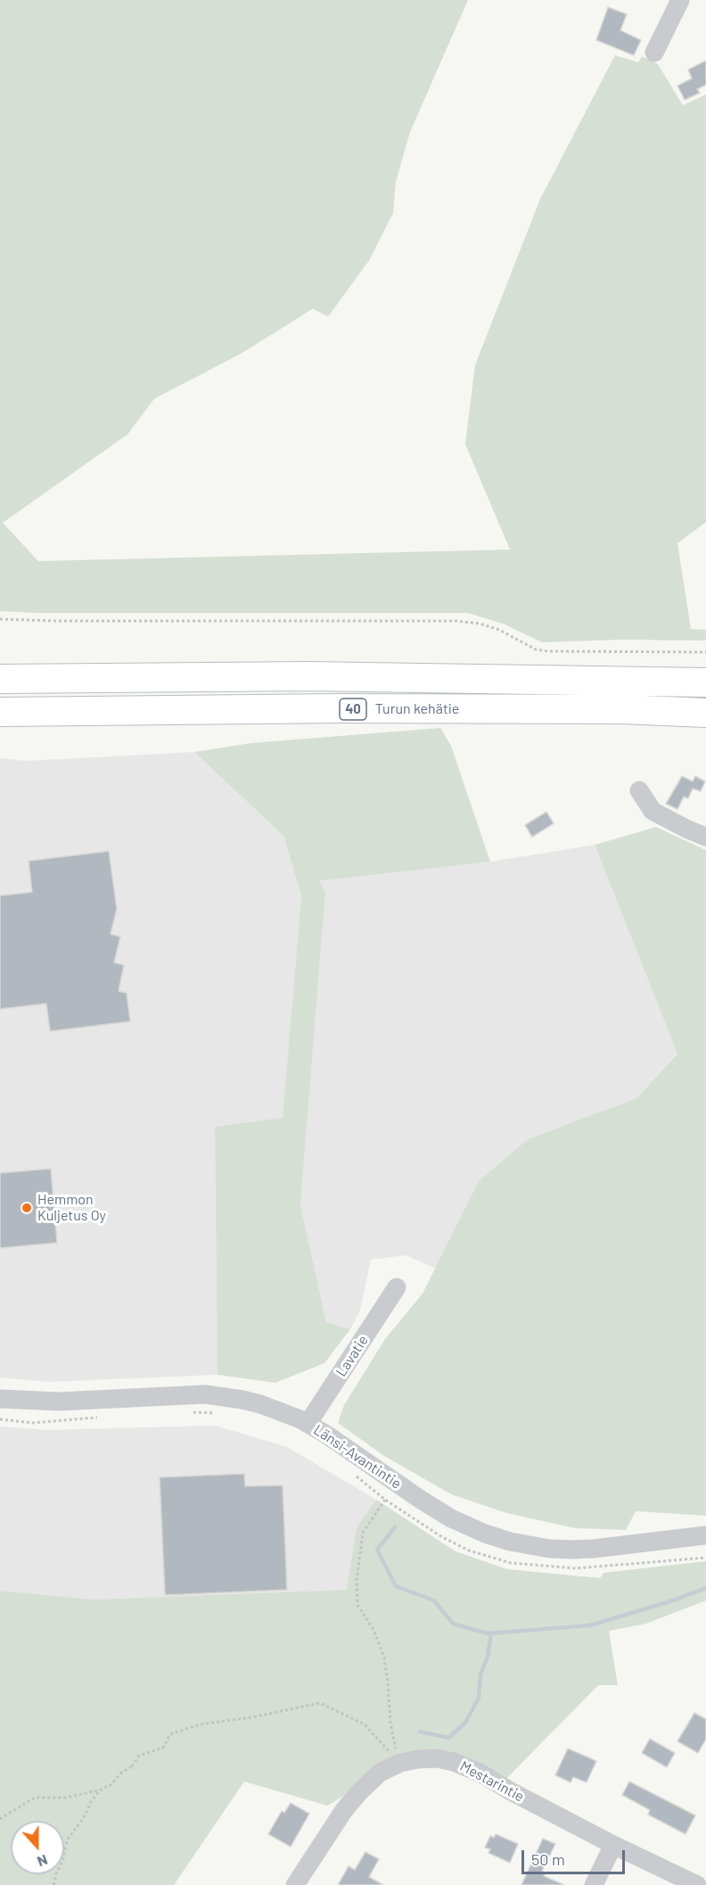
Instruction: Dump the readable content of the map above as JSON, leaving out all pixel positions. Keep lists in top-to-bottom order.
{
  "streets": {
    "highway": ["40", "Turun kehätie"],
    "street": ["Lavatie", "Länsi-Avantintie", "Mestarintie"]
  },
  "crossings": [
    ["Lavatie", "Länsi-Avantintie"]
  ],
  "places": ["Hemmon Kuljetus Oy"],
  "scale_bar": "50 m",
  "north": "bottom"
}
